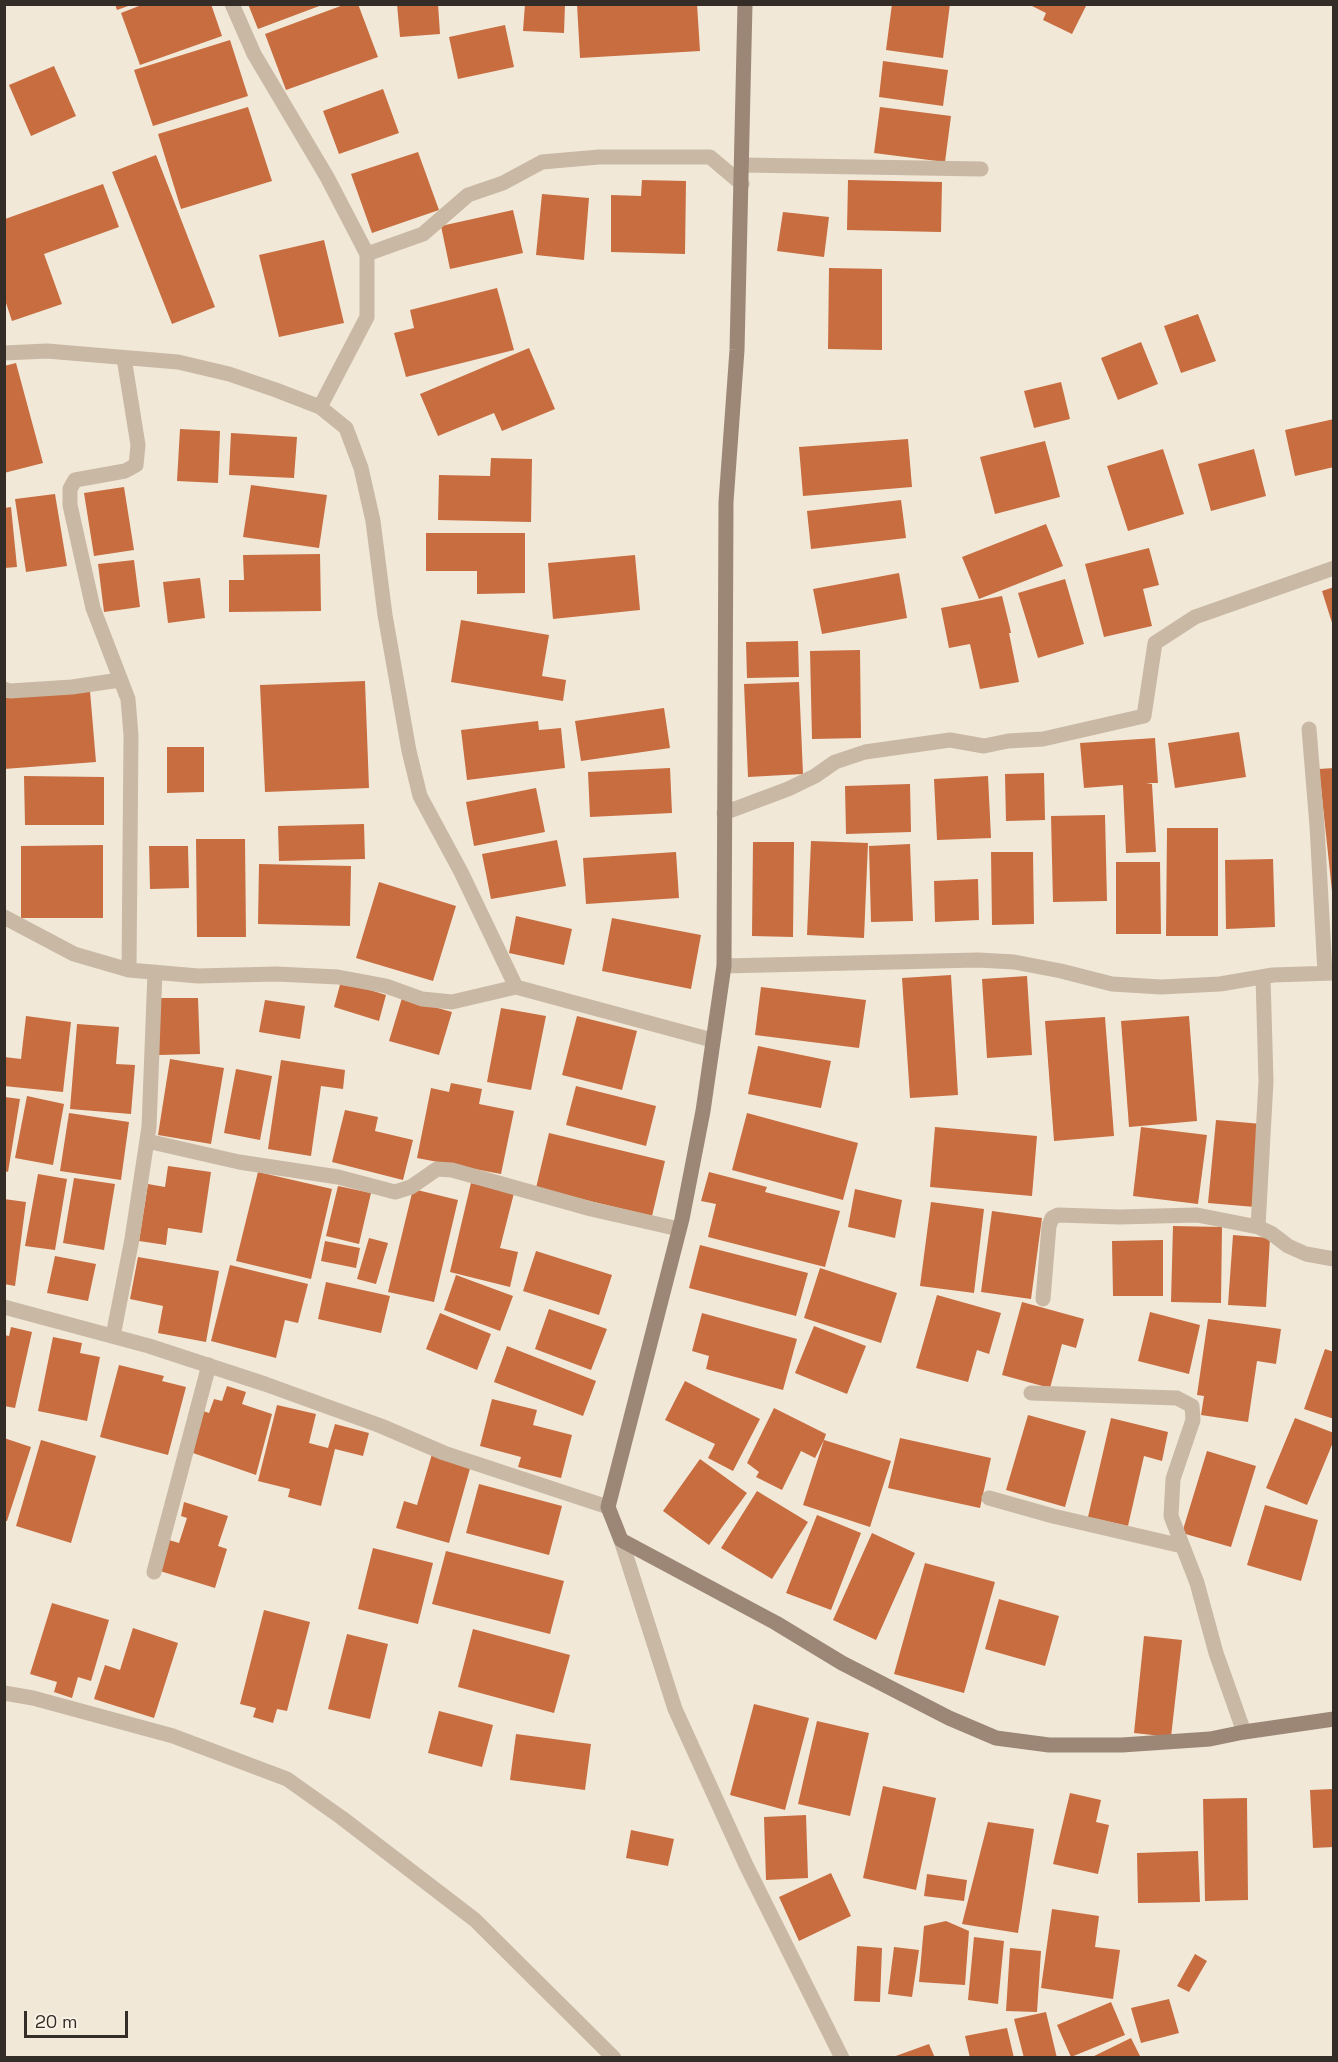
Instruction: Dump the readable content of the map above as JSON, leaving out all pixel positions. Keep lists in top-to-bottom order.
{
  "scale_bar": "20 m"
}
